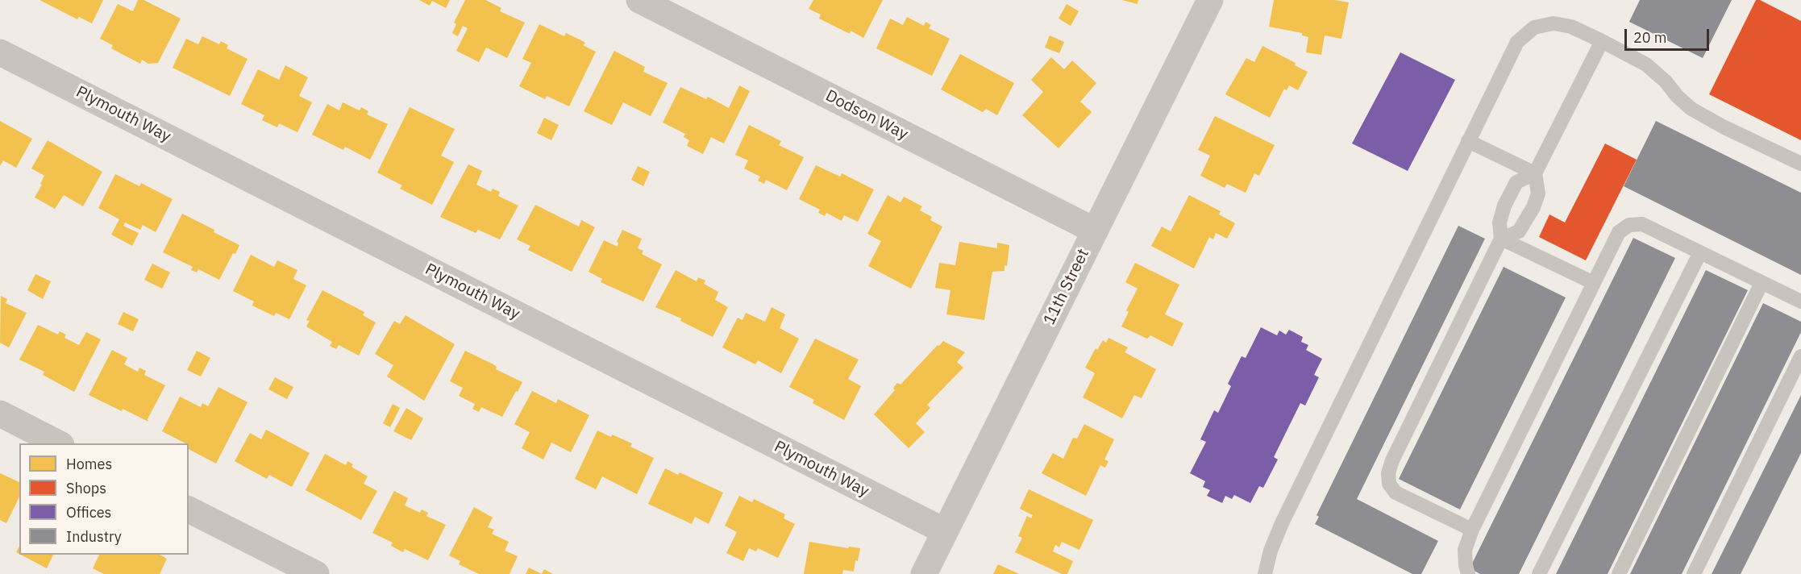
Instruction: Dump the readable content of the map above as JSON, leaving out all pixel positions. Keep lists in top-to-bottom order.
{
  "streets": {
    "street": ["Plymouth Way", "Dodson Way", "11th Street"]
  },
  "crossings": [
    ["Plymouth Way", "11th Street"],
    ["Dodson Way", "11th Street"]
  ],
  "legend": [
    "Homes",
    "Shops",
    "Offices",
    "Industry"
  ],
  "scale_bar": "20 m"
}
